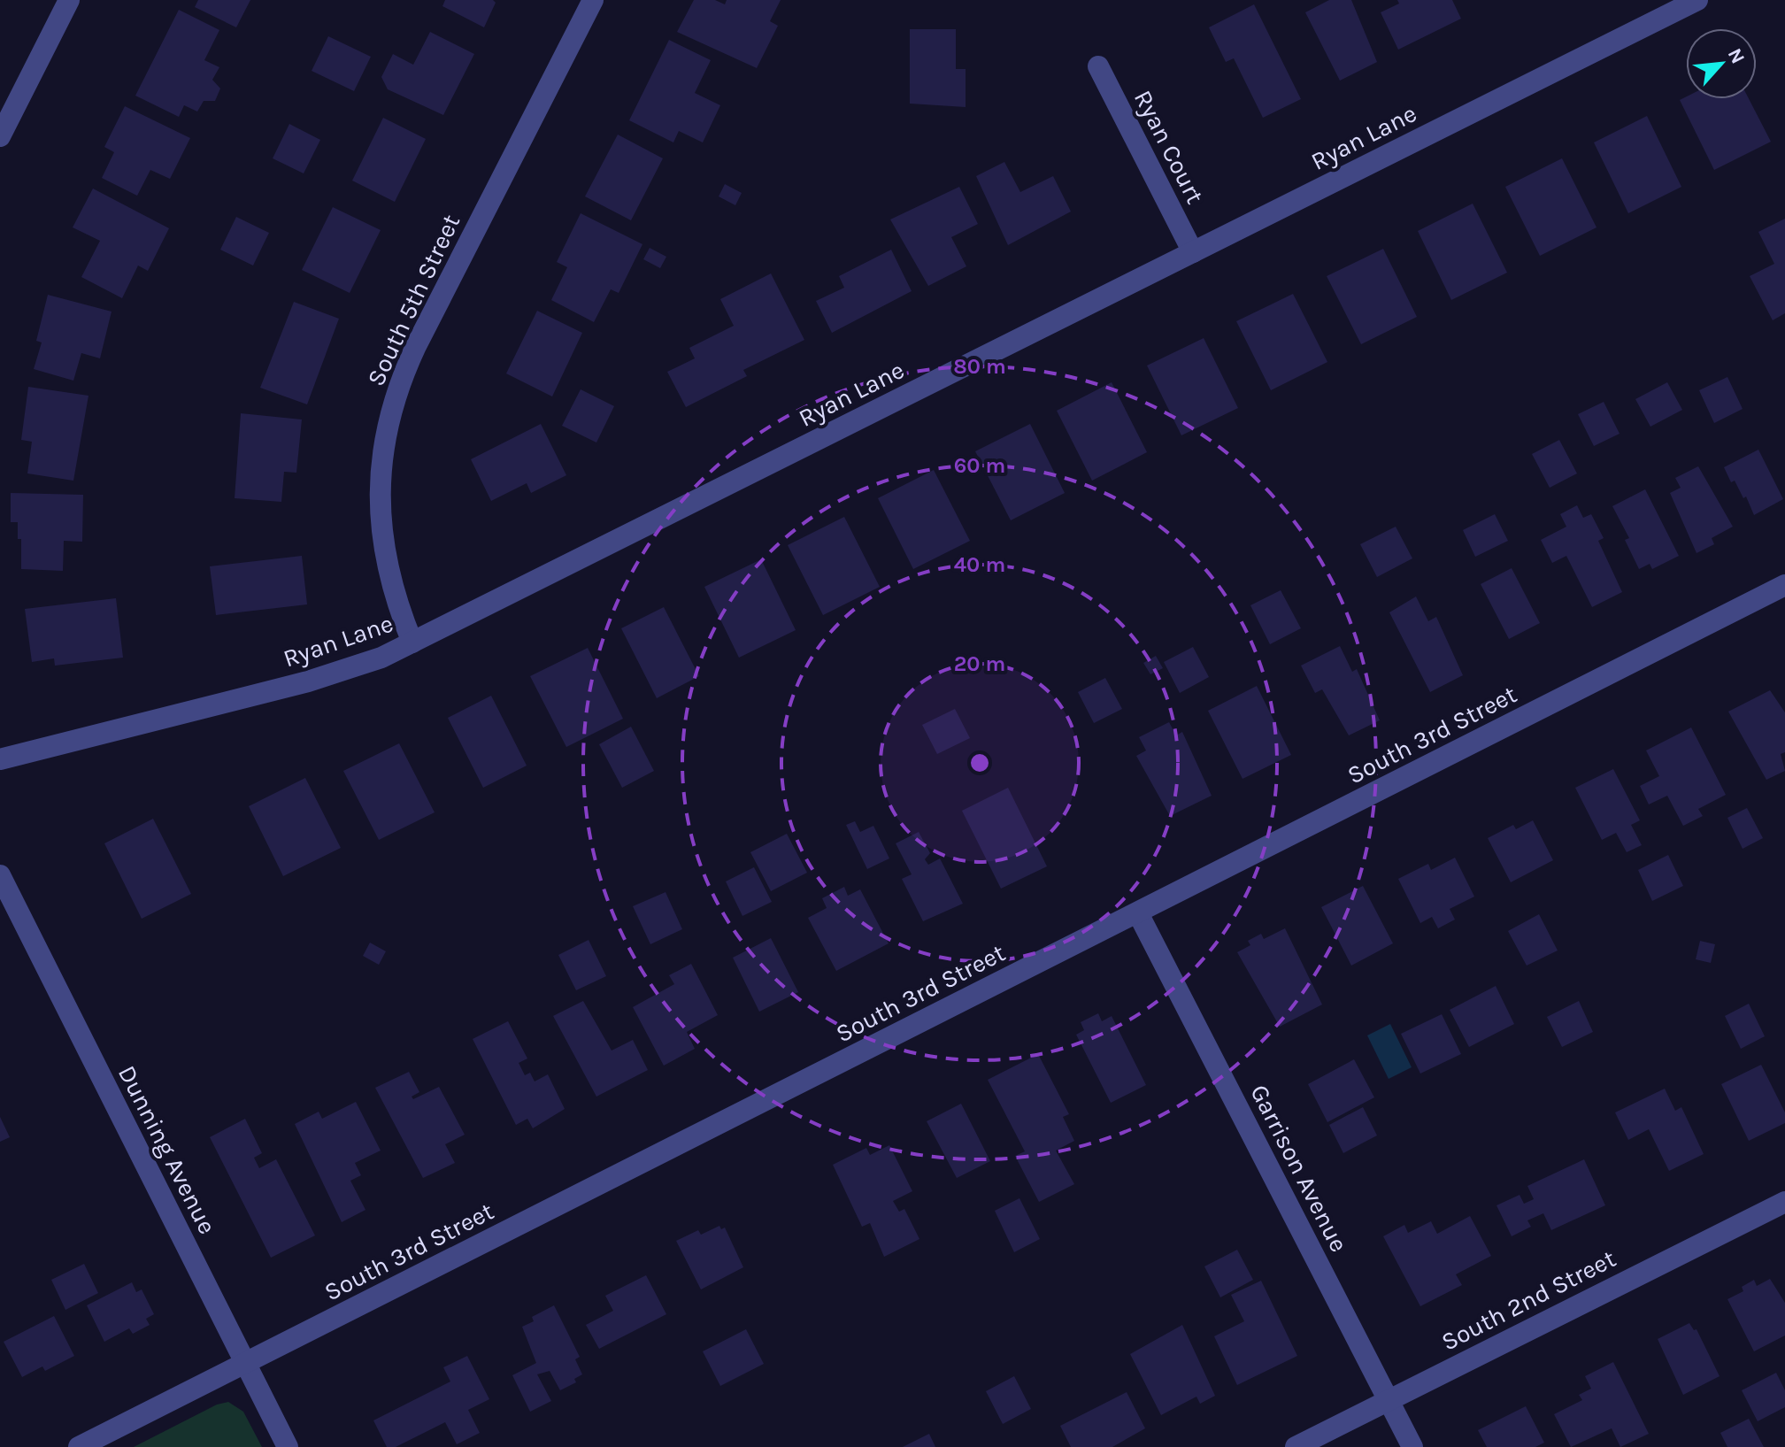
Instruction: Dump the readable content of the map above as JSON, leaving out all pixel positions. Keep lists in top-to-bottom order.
{
  "streets": {
    "street": [
      "Ryan Lane",
      "Ryan Court",
      "South 5th Street",
      "South 3rd Street",
      "Dunning Avenue",
      "Garrison Avenue",
      "South 2nd Street"
    ]
  },
  "crossings": [
    ["Ryan Lane", "Ryan Court"],
    ["Ryan Lane", "South 5th Street"],
    ["South 3rd Street", "Dunning Avenue"],
    ["South 3rd Street", "Garrison Avenue"],
    ["Garrison Avenue", "South 2nd Street"]
  ],
  "north": "top right",
  "rings": [
    "80 m",
    "60 m",
    "40 m",
    "20 m"
  ]
}
